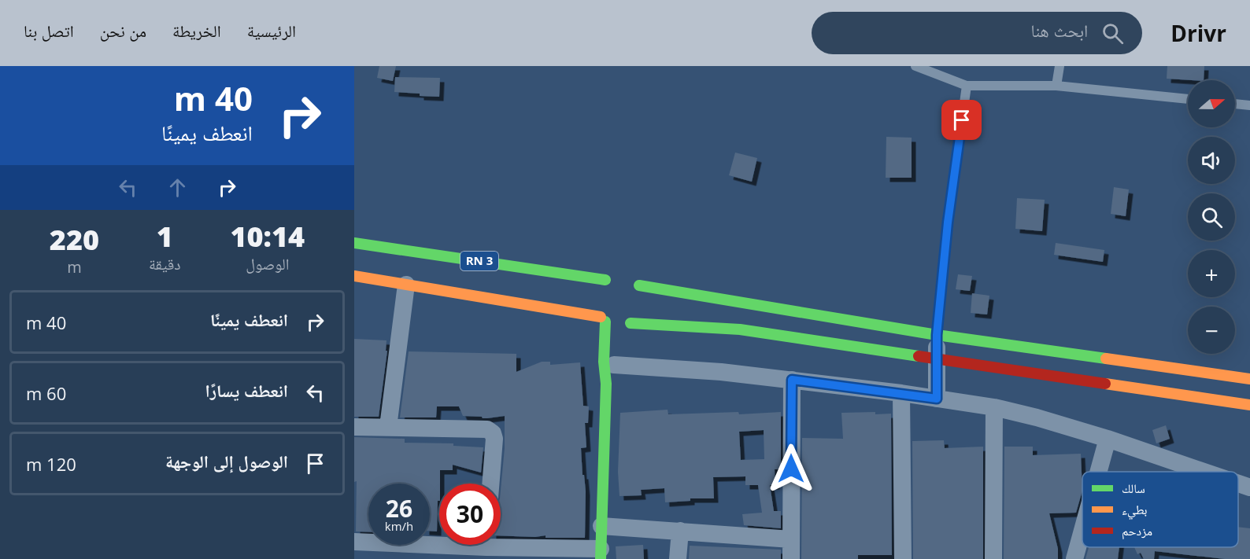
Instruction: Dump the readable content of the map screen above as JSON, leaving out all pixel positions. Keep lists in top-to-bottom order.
{
  "streets": {
    "main road": ["RN 3"]
  },
  "legend": ["سالك", "بطيء", "مزدحم"],
  "north": "right",
  "page": {
    "header": "Drivr",
    "search": "ابحث هنا",
    "nav": [
      "الرئيسية",
      "الخريطة",
      "من نحن",
      "اتصل بنا"
    ],
    "turn": ["40 m", "انعطف يمينًا"],
    "map_buttons": ["+", "−"],
    "eta": [
      "10:14",
      "الوصول",
      "1",
      "دقيقة",
      "220",
      "m"
    ],
    "list": [
      {
        "name": "انعطف يمينًا",
        "value": "40 m"
      },
      {
        "name": "انعطف يسارًا",
        "value": "60 m"
      },
      {
        "name": "الوصول إلى الوجهة",
        "value": "120 m"
      }
    ],
    "speed": "26 km/h",
    "limit": "30"
  }
}
